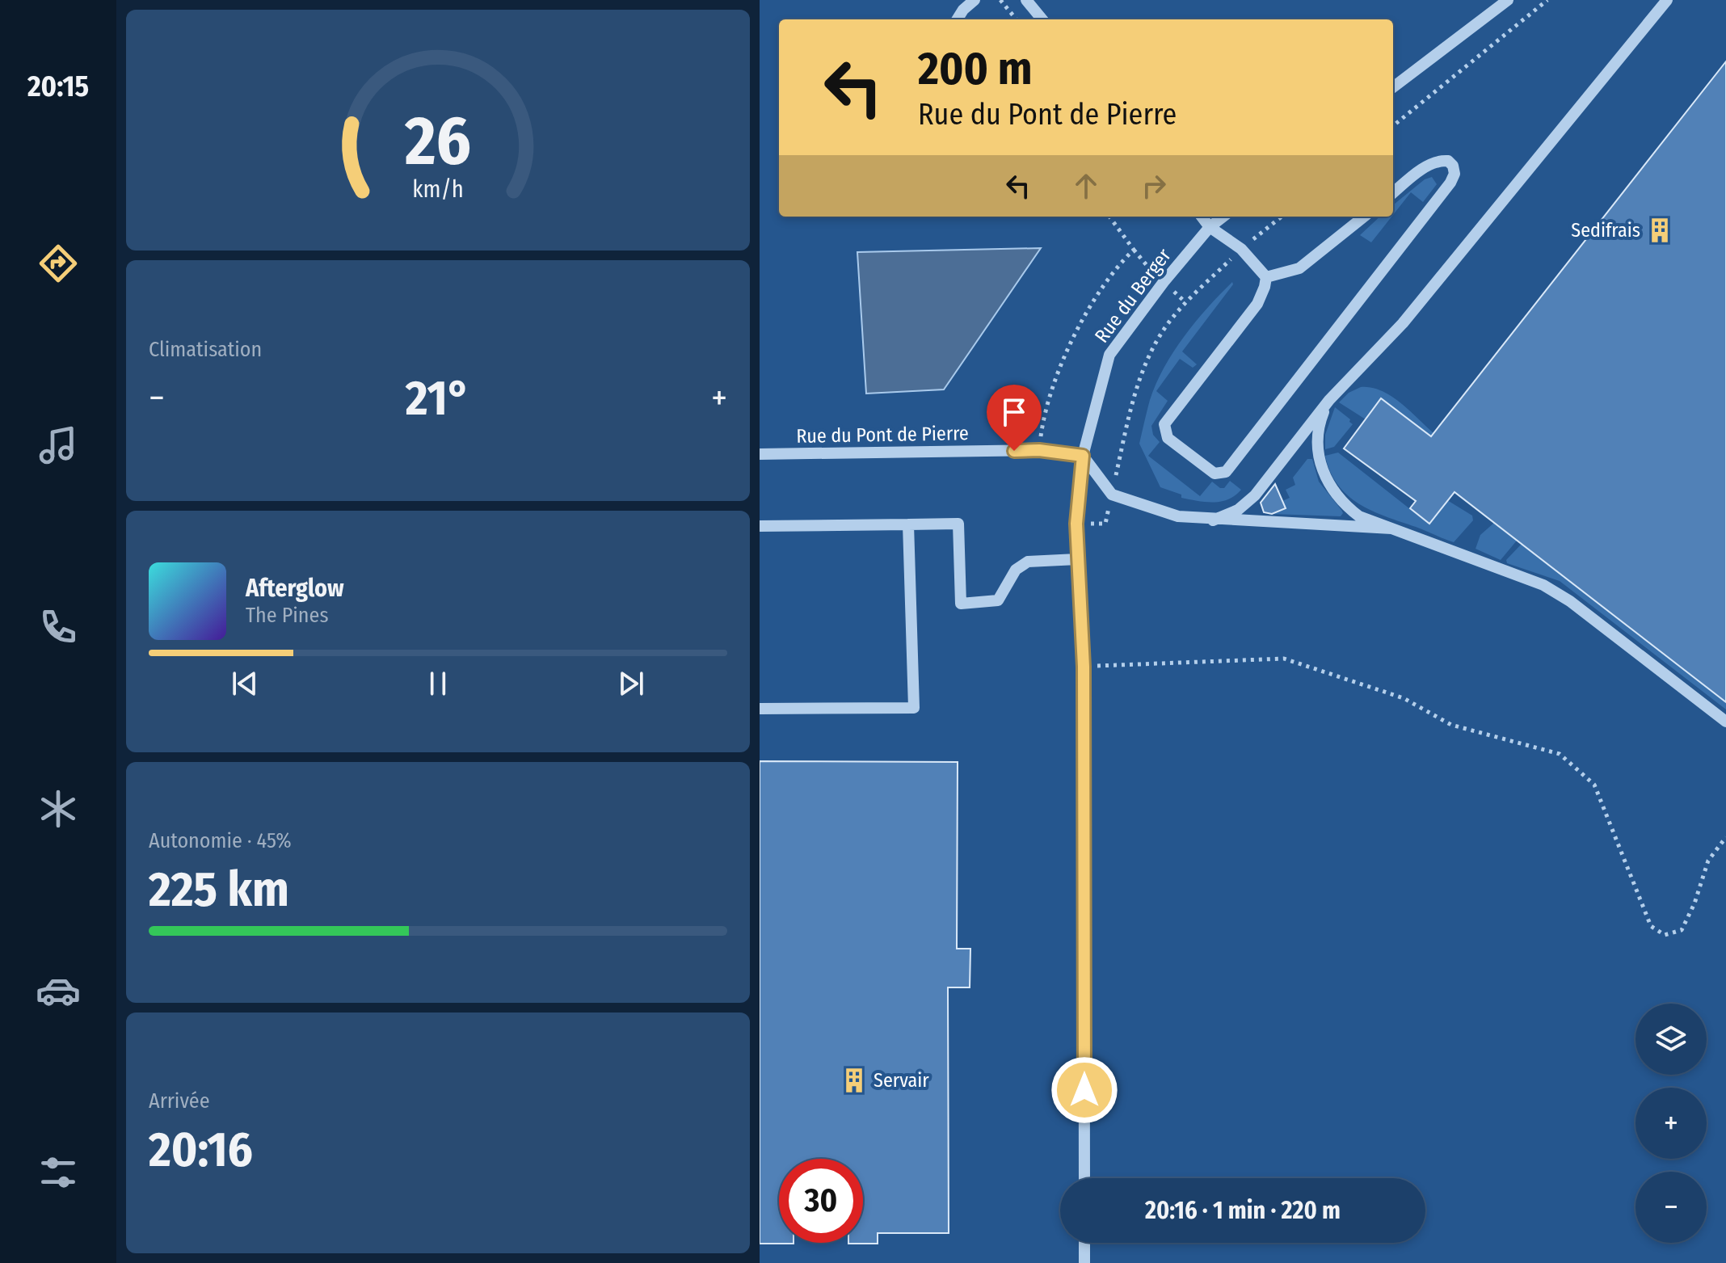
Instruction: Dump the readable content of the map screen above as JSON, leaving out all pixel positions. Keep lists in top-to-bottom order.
{
  "streets": {
    "street": ["Rue du Berger", "Rue du Pont de Pierre"]
  },
  "crossings": [
    ["Rue du Berger", "Rue du Pont de Pierre"]
  ],
  "places": {
    "building": ["Sedifrais", "Servair"]
  },
  "page": {
    "tabs": "20:15",
    "turn": ["200 m", "Rue du Pont de Pierre"],
    "tile": [
      "Climatisation",
      ["Autonomie · 45%", "225 km"],
      ["Arrivée", "20:16"]
    ],
    "heat": ["−", "21°", "+"],
    "song": ["Afterglow", "The Pines"],
    "map_buttons": ["+", "−"],
    "limit": "30",
    "trip": "20:16 · 1 min · 220 m",
    "gauge": ["26", "km/h"]
  }
}
